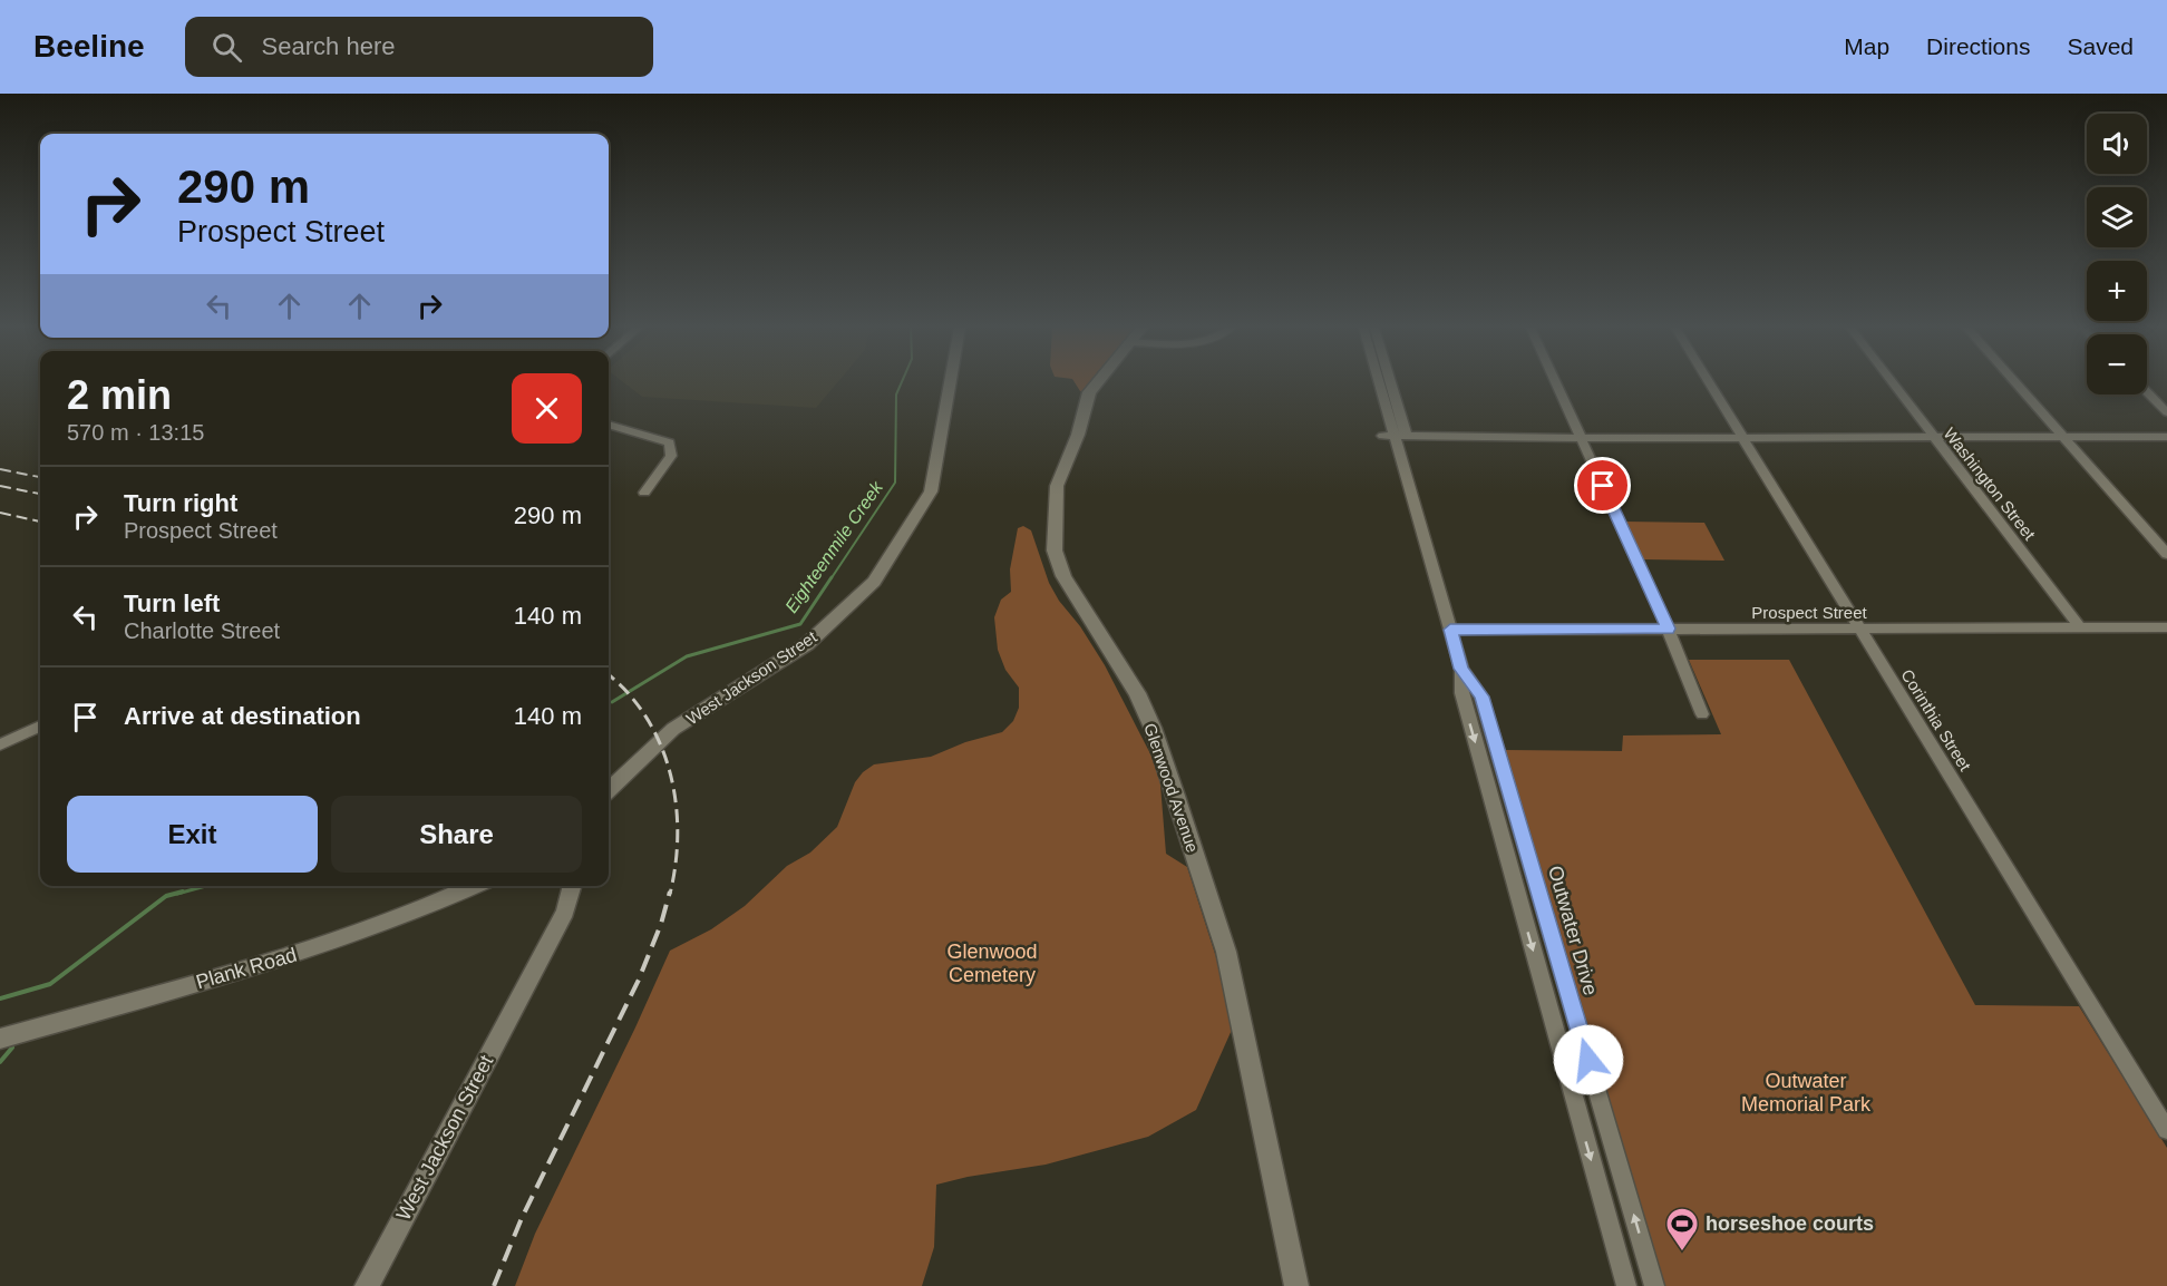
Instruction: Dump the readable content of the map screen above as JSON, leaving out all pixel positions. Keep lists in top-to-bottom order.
{
  "streets": {
    "street": [
      "Washington Street",
      "Prospect Street",
      "West Jackson Street",
      "Corinthia Street",
      "Glenwood Avenue",
      "Outwater Drive",
      "Plank Road"
    ]
  },
  "crossings": [
    ["Washington Street", "Prospect Street"],
    ["Prospect Street", "Corinthia Street"],
    ["Prospect Street", "Outwater Drive"]
  ],
  "water": ["Eighteenmile Creek"],
  "parks": ["Glenwood Cemetery", "Outwater Memorial Park"],
  "places": {
    "sports": ["horseshoe courts"]
  },
  "page": {
    "header": "Beeline",
    "search": "Search here",
    "nav": ["Map", "Directions", "Saved"],
    "map_buttons": ["+", "−"],
    "turn": ["290 m", "Prospect Street"],
    "heading": ["2 min", "570 m · 13:15"],
    "list": [
      {
        "name": "Turn right",
        "note": "Prospect Street",
        "value": "290 m"
      },
      {
        "name": "Turn left",
        "note": "Charlotte Street",
        "value": "140 m"
      },
      {
        "name": "Arrive at destination",
        "value": "140 m"
      }
    ],
    "buttons": ["Exit", "Share"]
  }
}
